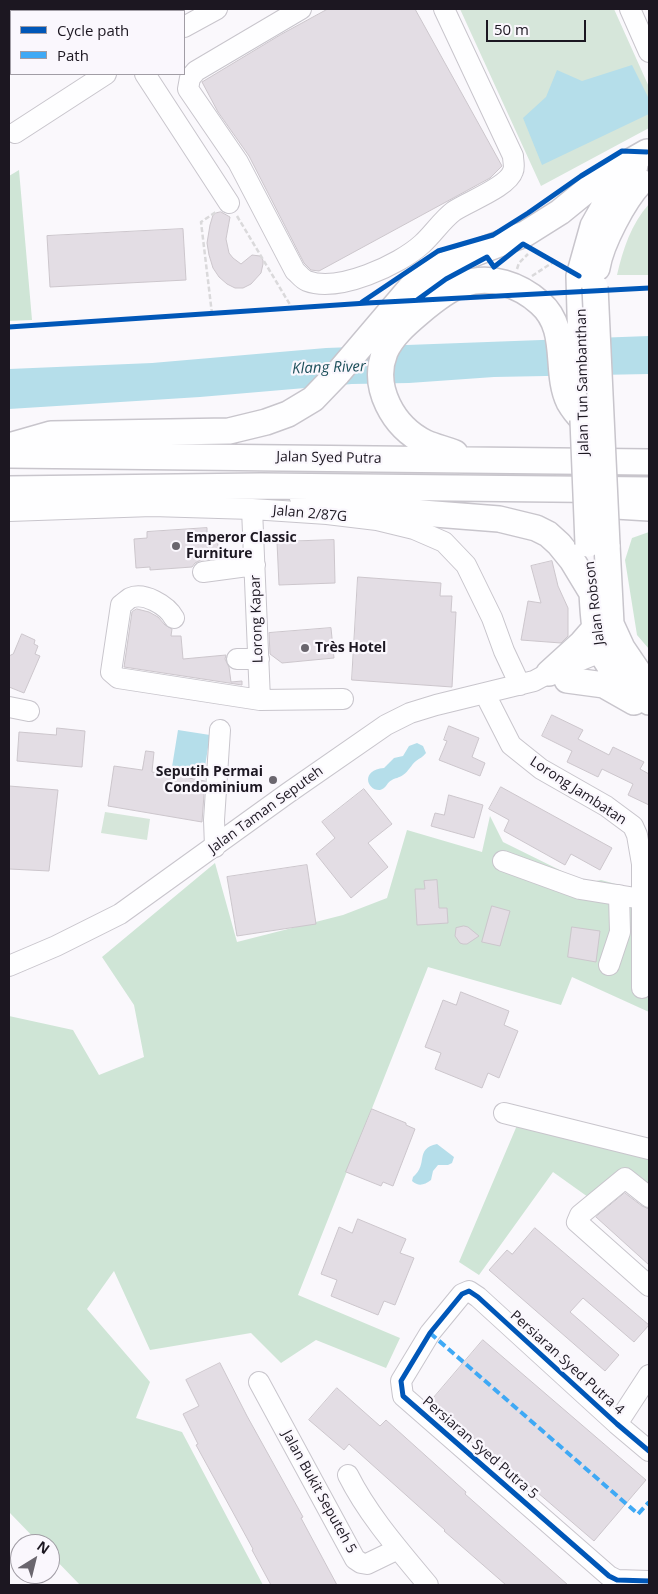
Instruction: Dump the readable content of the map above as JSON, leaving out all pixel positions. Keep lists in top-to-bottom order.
{
  "streets": {
    "main road": ["Jalan Tun Sambanthan", "Jalan Syed Putra", "Jalan Robson"],
    "street": [
      "Jalan 2/87G",
      "Lorong Kapar",
      "Lorong Jambatan",
      "Jalan Taman Seputeh",
      "Persiaran Syed Putra 4",
      "Persiaran Syed Putra 5",
      "Jalan Bukit Seputeh 5"
    ]
  },
  "crossings": [
    ["Jalan Tun Sambanthan", "Jalan Robson"],
    ["Jalan 2/87G", "Lorong Kapar"],
    ["Jalan 2/87G", "Jalan Taman Seputeh"],
    ["Jalan Robson", "Jalan Taman Seputeh"],
    ["Lorong Jambatan", "Jalan Taman Seputeh"],
    ["Persiaran Syed Putra 4", "Persiaran Syed Putra 5"]
  ],
  "water": ["Klang River"],
  "places": ["Emperor Classic Furniture", "Très Hotel", "Seputih Permai Condominium"],
  "legend": ["Cycle path", "Path"],
  "scale_bar": "50 m",
  "north": "top right"
}
